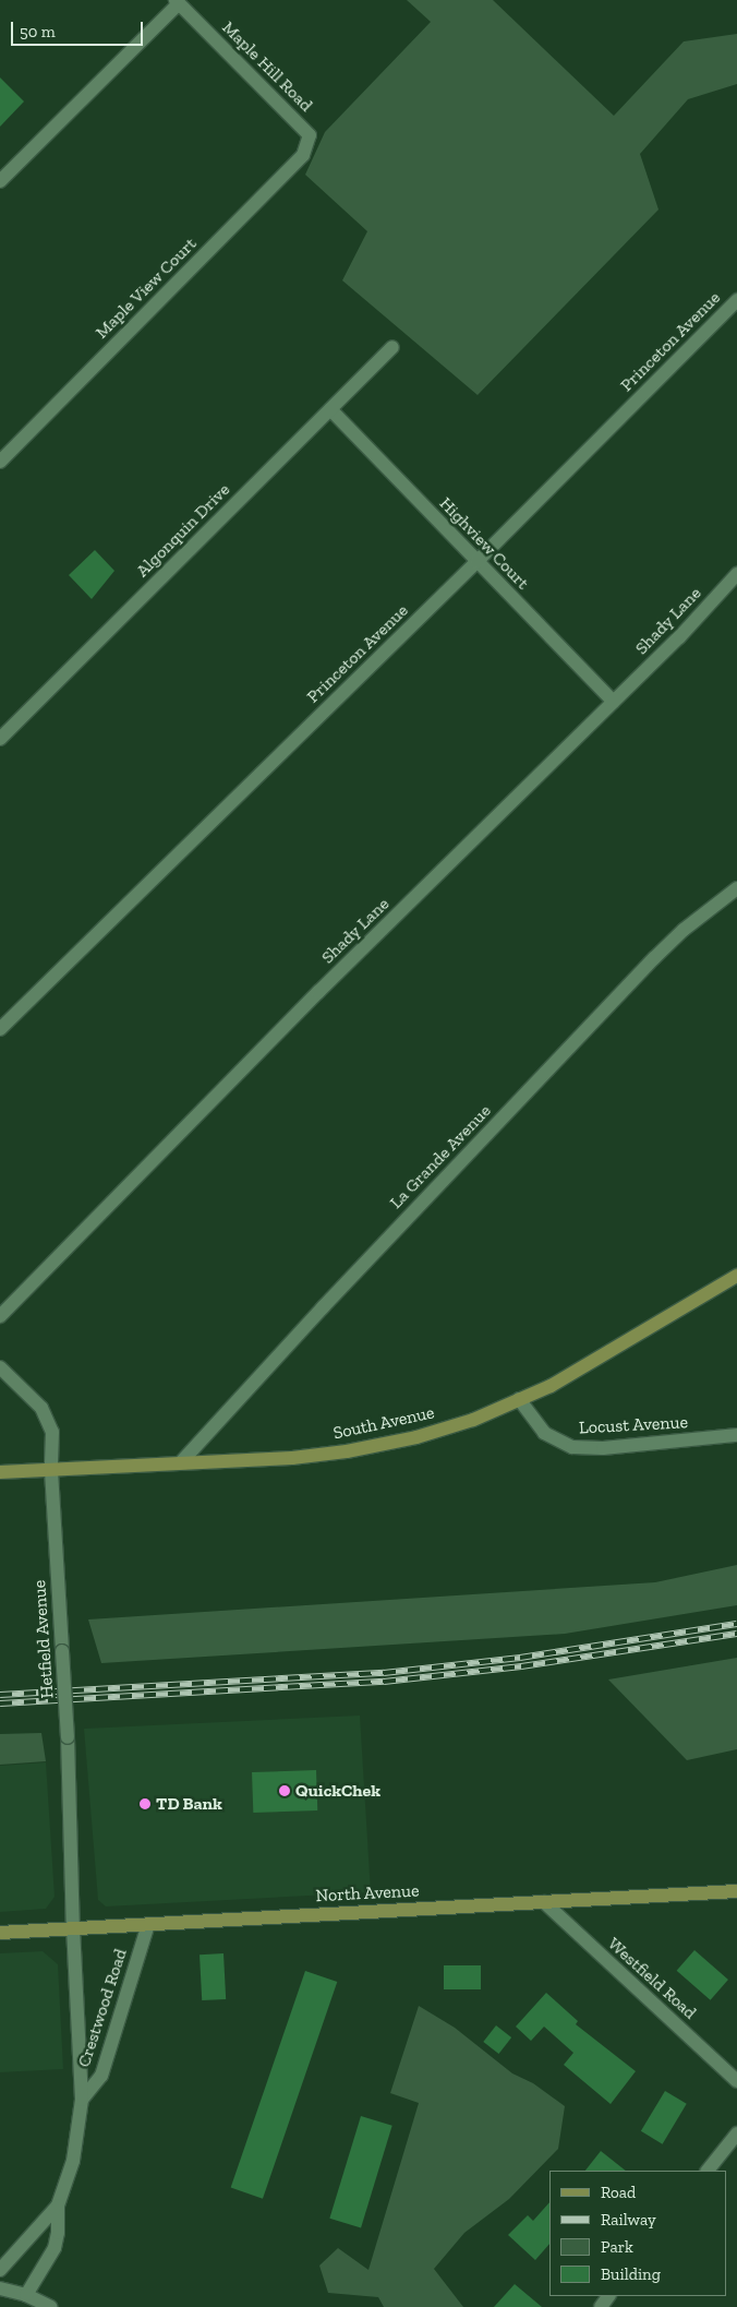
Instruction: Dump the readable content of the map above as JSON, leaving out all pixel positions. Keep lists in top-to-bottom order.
{
  "streets": {
    "main road": ["South Avenue", "North Avenue"],
    "street": [
      "Maple Hill Road",
      "Maple View Court",
      "Princeton Avenue",
      "Algonquin Drive",
      "Highview Court",
      "Shady Lane",
      "La Grande Avenue",
      "Locust Avenue",
      "Hetfield Avenue",
      "Westfield Road",
      "Crestwood Road"
    ]
  },
  "crossings": [
    ["Maple Hill Road", "Maple View Court"],
    ["Princeton Avenue", "Highview Court"],
    ["Algonquin Drive", "Highview Court"],
    ["Highview Court", "Shady Lane"],
    ["La Grande Avenue", "South Avenue"],
    ["South Avenue", "Locust Avenue"],
    ["South Avenue", "Hetfield Avenue"],
    ["Hetfield Avenue", "North Avenue"],
    ["Hetfield Avenue", "Crestwood Road"],
    ["North Avenue", "Westfield Road"],
    ["North Avenue", "Crestwood Road"]
  ],
  "places": ["QuickChek", "TD Bank"],
  "legend": [
    "Road",
    "Railway",
    "Park",
    "Building"
  ],
  "scale_bar": "50 m"
}
